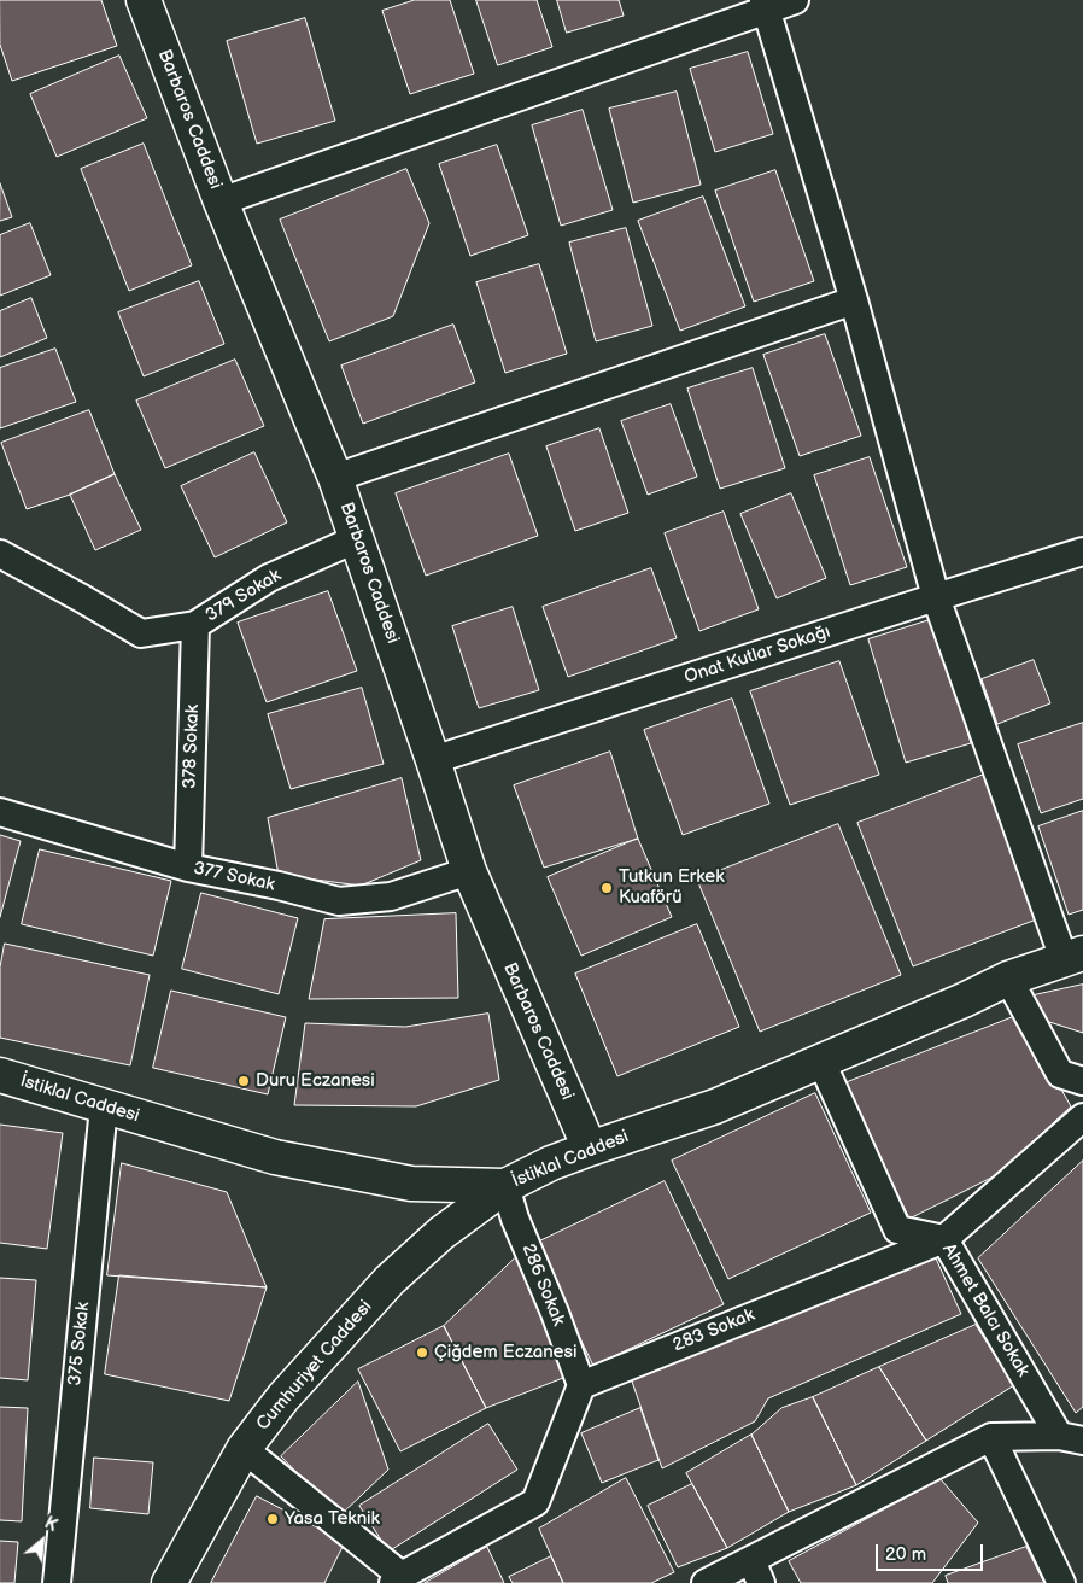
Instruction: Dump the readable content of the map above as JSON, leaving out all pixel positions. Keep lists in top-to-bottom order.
{
  "streets": {
    "street": [
      "Barbaros Caddesi",
      "379 Sokak",
      "Onat Kutlar Sokağı",
      "378 Sokak",
      "377 Sokak",
      "İstiklal Caddesi",
      "286 Sokak",
      "Ahmet Balcı Sokak",
      "283 Sokak",
      "375 Sokak",
      "Cumhuriyet Caddesi"
    ]
  },
  "crossings": [
    ["Barbaros Caddesi", "379 Sokak"],
    ["Barbaros Caddesi", "Onat Kutlar Sokağı"],
    ["Barbaros Caddesi", "377 Sokak"],
    ["Barbaros Caddesi", "İstiklal Caddesi"],
    ["379 Sokak", "378 Sokak"],
    ["378 Sokak", "377 Sokak"],
    ["İstiklal Caddesi", "286 Sokak"],
    ["İstiklal Caddesi", "Ahmet Balcı Sokak"],
    ["İstiklal Caddesi", "375 Sokak"],
    ["İstiklal Caddesi", "Cumhuriyet Caddesi"],
    ["286 Sokak", "283 Sokak"],
    ["286 Sokak", "Cumhuriyet Caddesi"],
    ["Ahmet Balcı Sokak", "283 Sokak"]
  ],
  "places": [
    "Tutkun Erkek Kuaförü",
    "Duru Eczanesi",
    "Çiğdem Eczanesi",
    "Yasa Teknik"
  ],
  "scale_bar": "20 m",
  "north": "top right"
}
